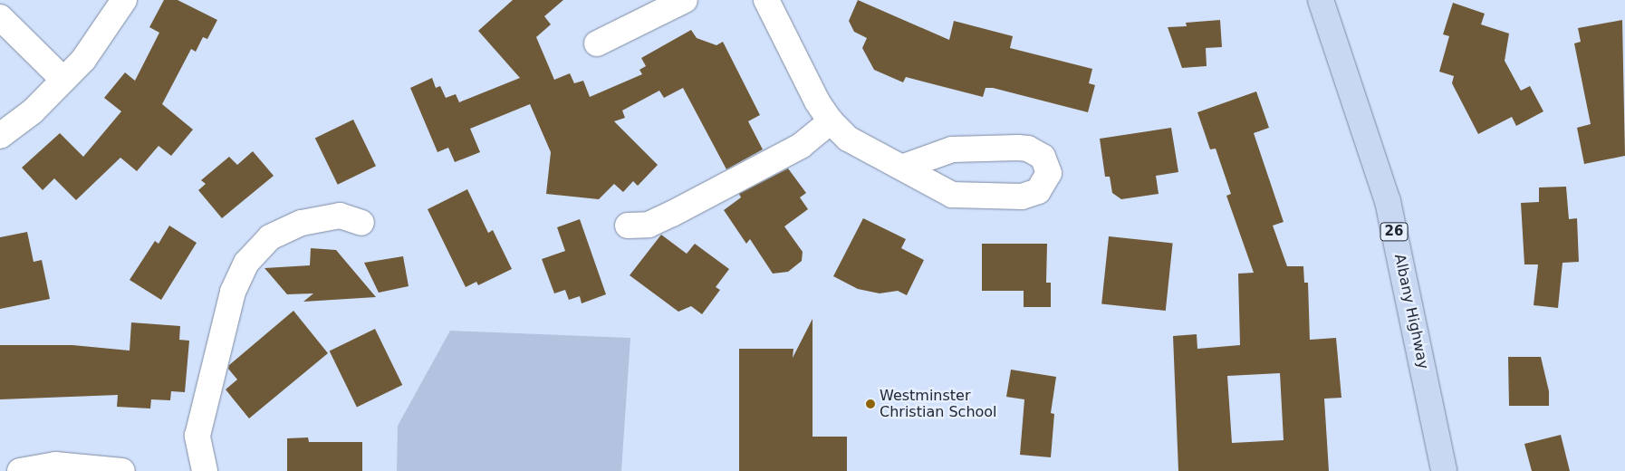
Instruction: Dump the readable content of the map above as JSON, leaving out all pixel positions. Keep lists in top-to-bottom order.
{
  "streets": {
    "main road": ["26", "Albany Highway"]
  },
  "places": ["Westminster Christian School"]
}
